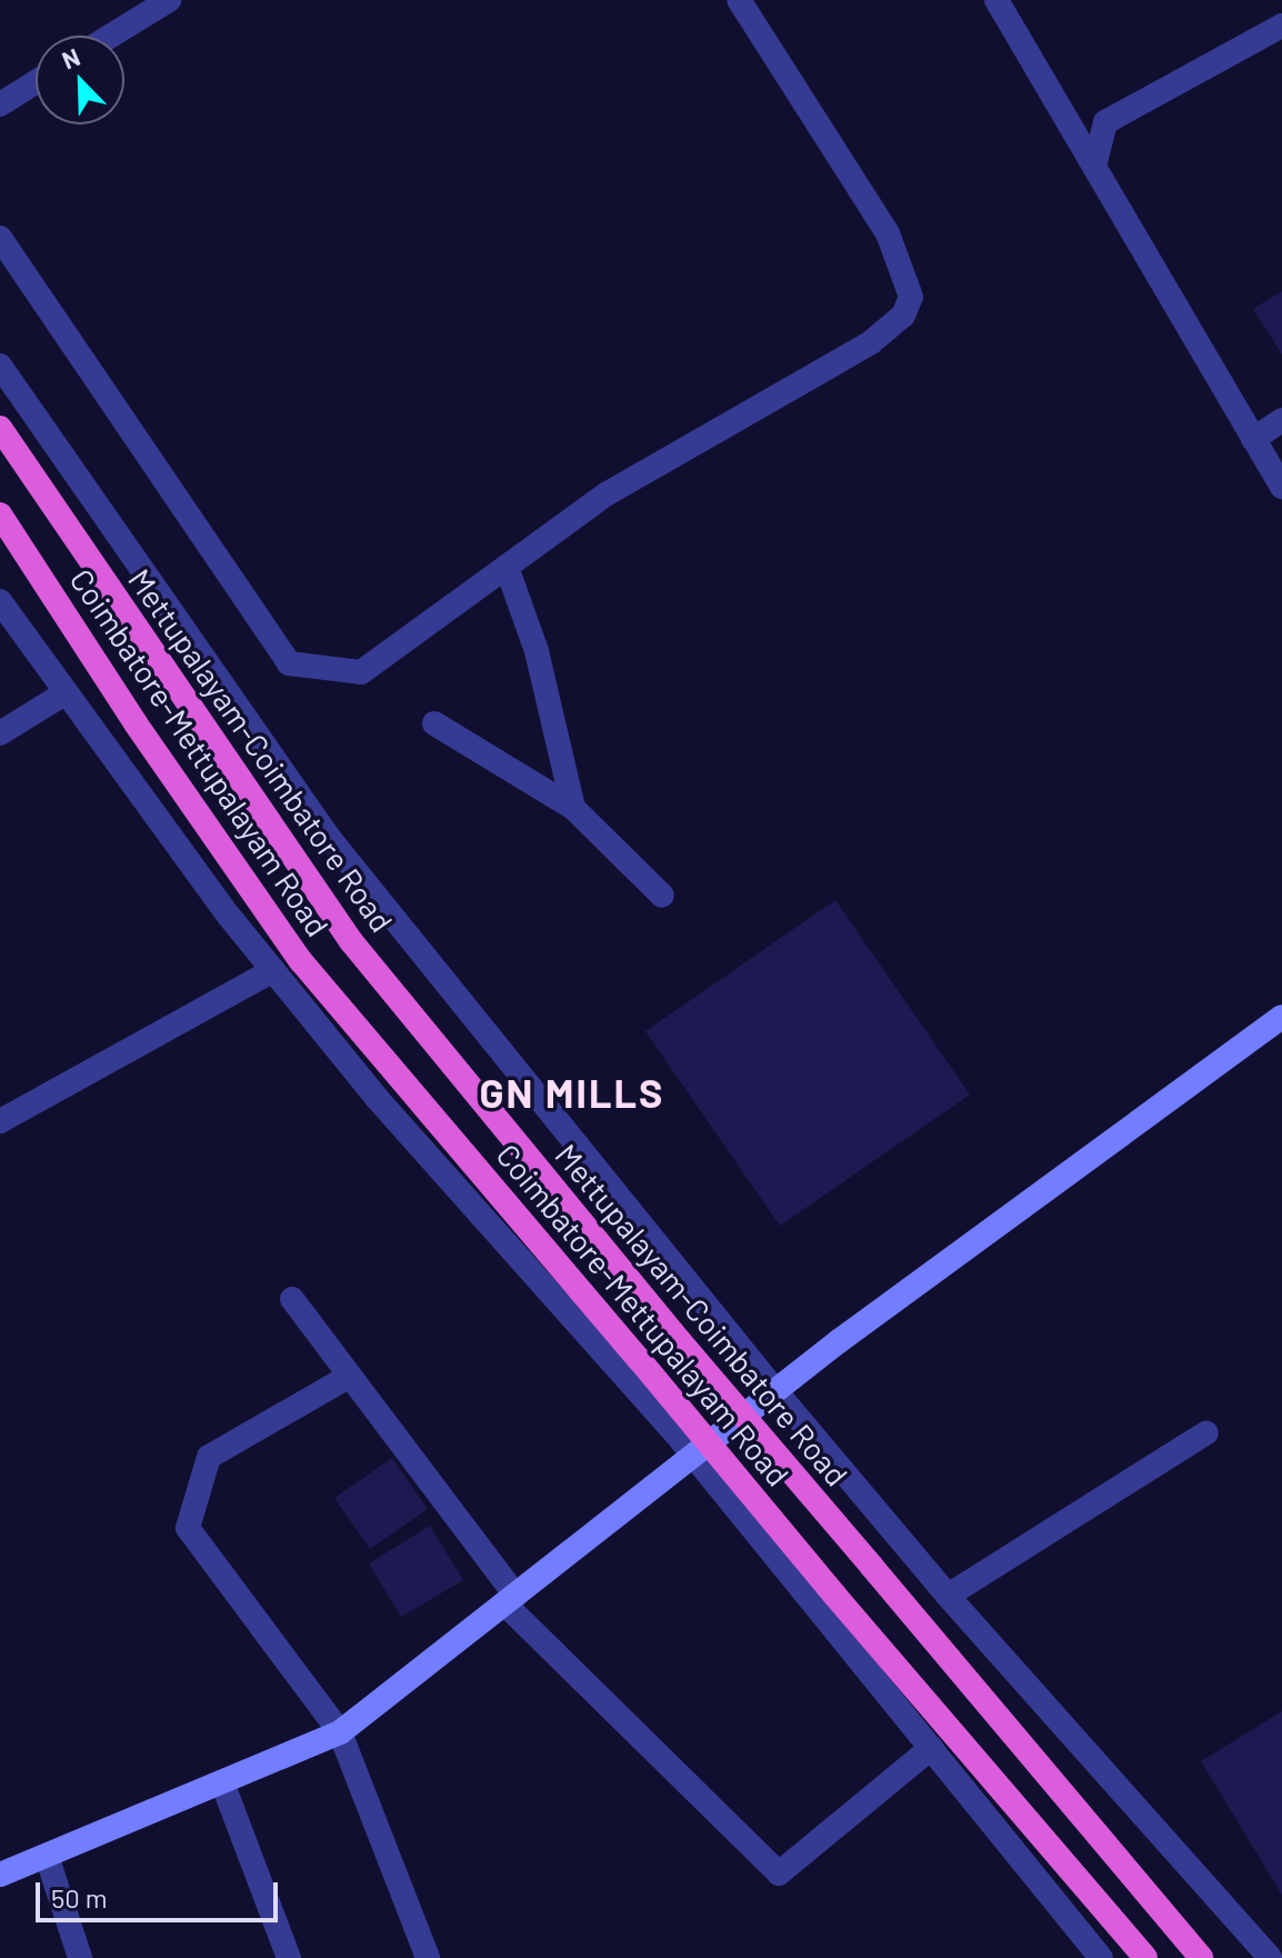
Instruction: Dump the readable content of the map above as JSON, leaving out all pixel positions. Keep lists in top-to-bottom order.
{
  "streets": {
    "highway": ["Mettupalayam-Coimbatore Road", "Coimbatore-Mettupalayam Road"]
  },
  "districts": ["GN MILLS"],
  "scale_bar": "50 m",
  "north": "top left"
}
